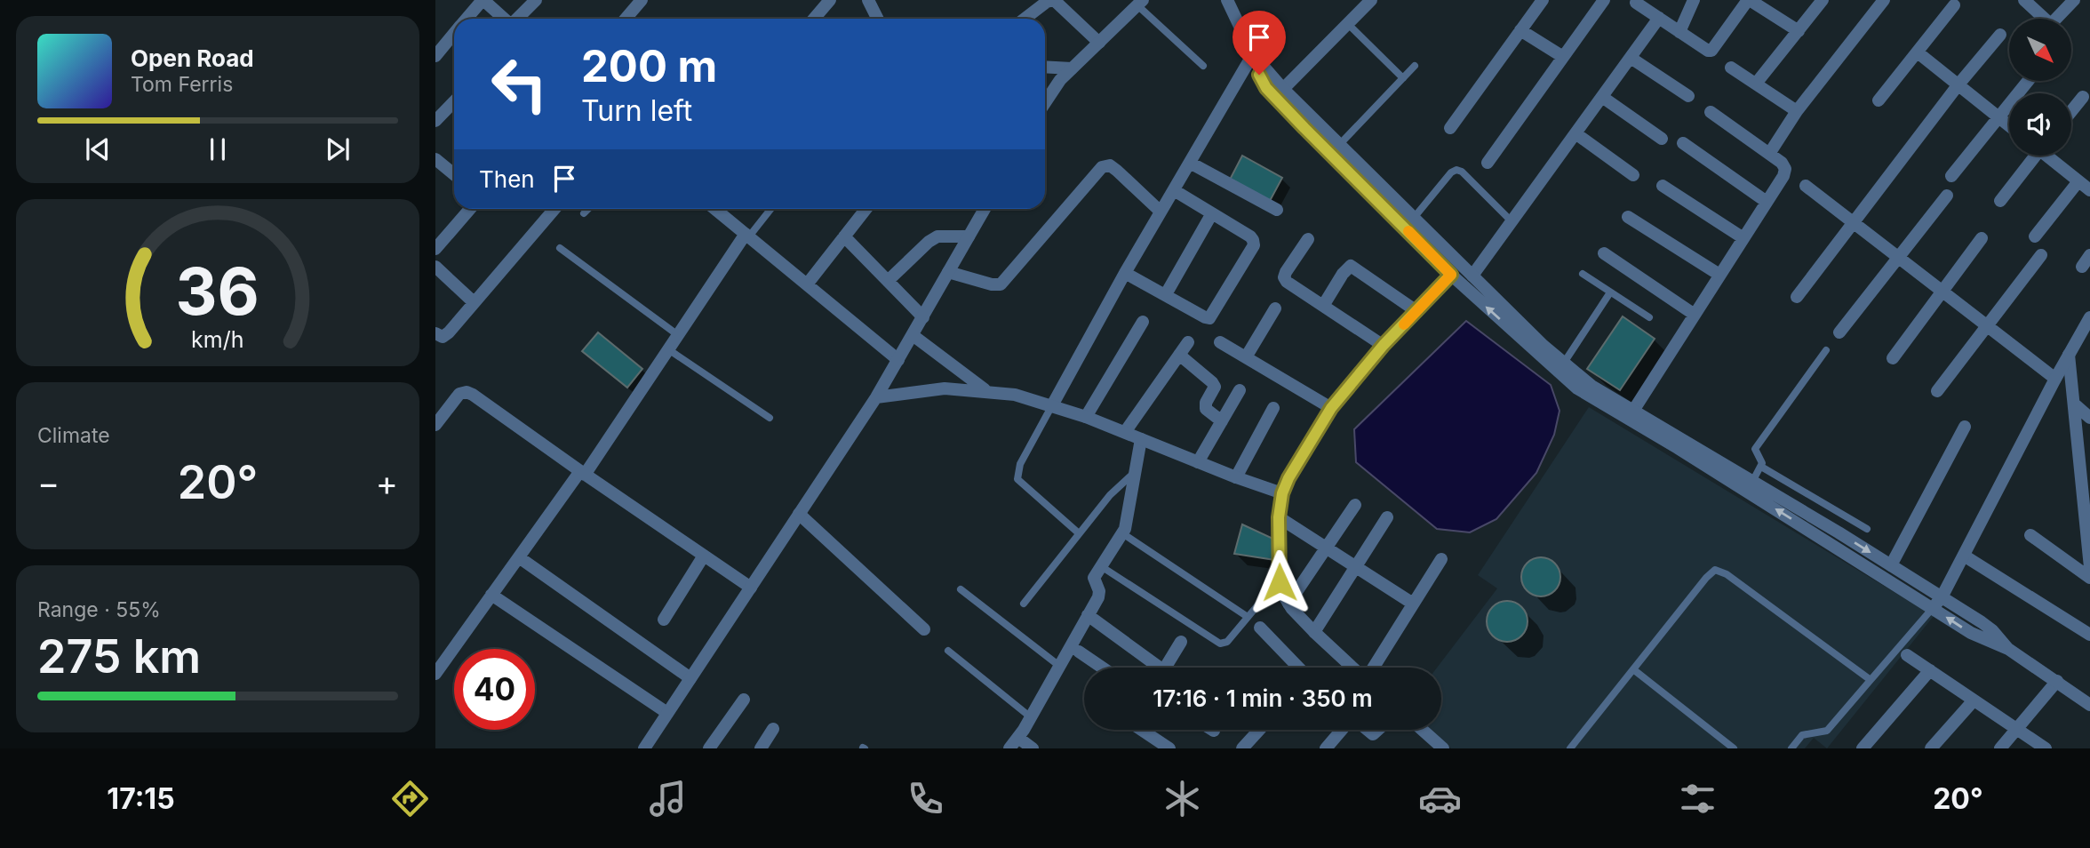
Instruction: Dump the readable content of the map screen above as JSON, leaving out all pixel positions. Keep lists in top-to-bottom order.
{
  "north": "bottom right",
  "page": {
    "turn": ["200 m", "Turn left"],
    "song": ["Open Road", "Tom Ferris"],
    "then": "Then",
    "tile": [
      "Climate",
      ["Range · 55%", "275 km"]
    ],
    "heat": ["−", "20°", "+"],
    "limit": "40",
    "trip": "17:16 · 1 min · 350 m",
    "tabs": ["17:15", "20°"],
    "gauge": ["36", "km/h"]
  }
}
